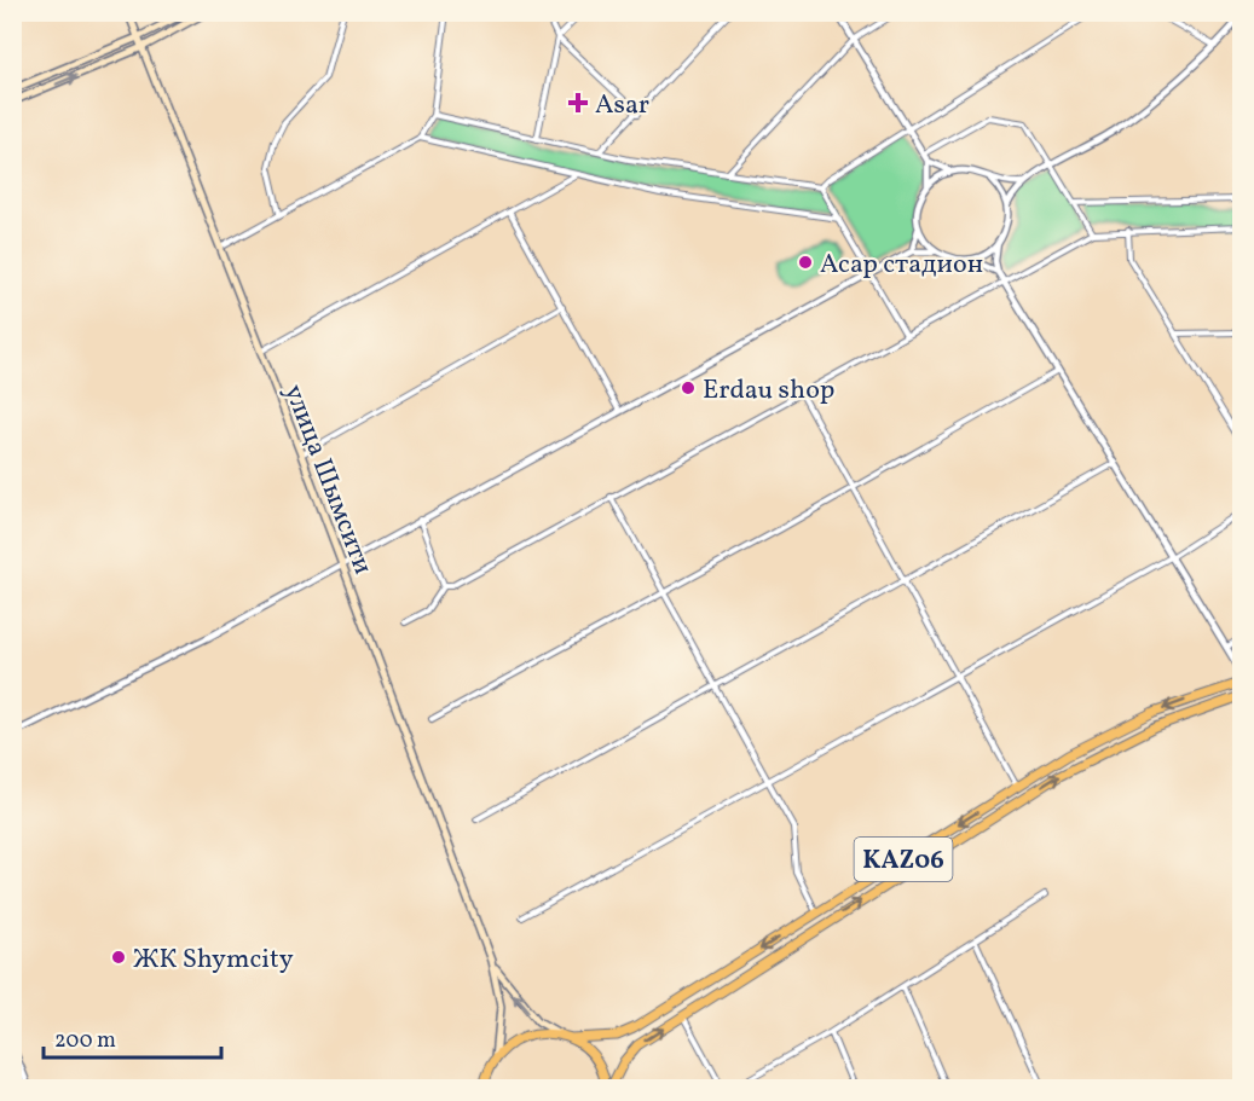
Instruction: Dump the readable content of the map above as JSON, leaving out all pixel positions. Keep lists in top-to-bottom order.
{
  "streets": {
    "highway": ["KАZ06"],
    "main road": ["улица Шымсити"]
  },
  "places": {
    "health": ["Asar"],
    "other": ["Асар стадион", "Erdau shop", "ЖК Shymcity"]
  },
  "scale_bar": "200 m"
}
